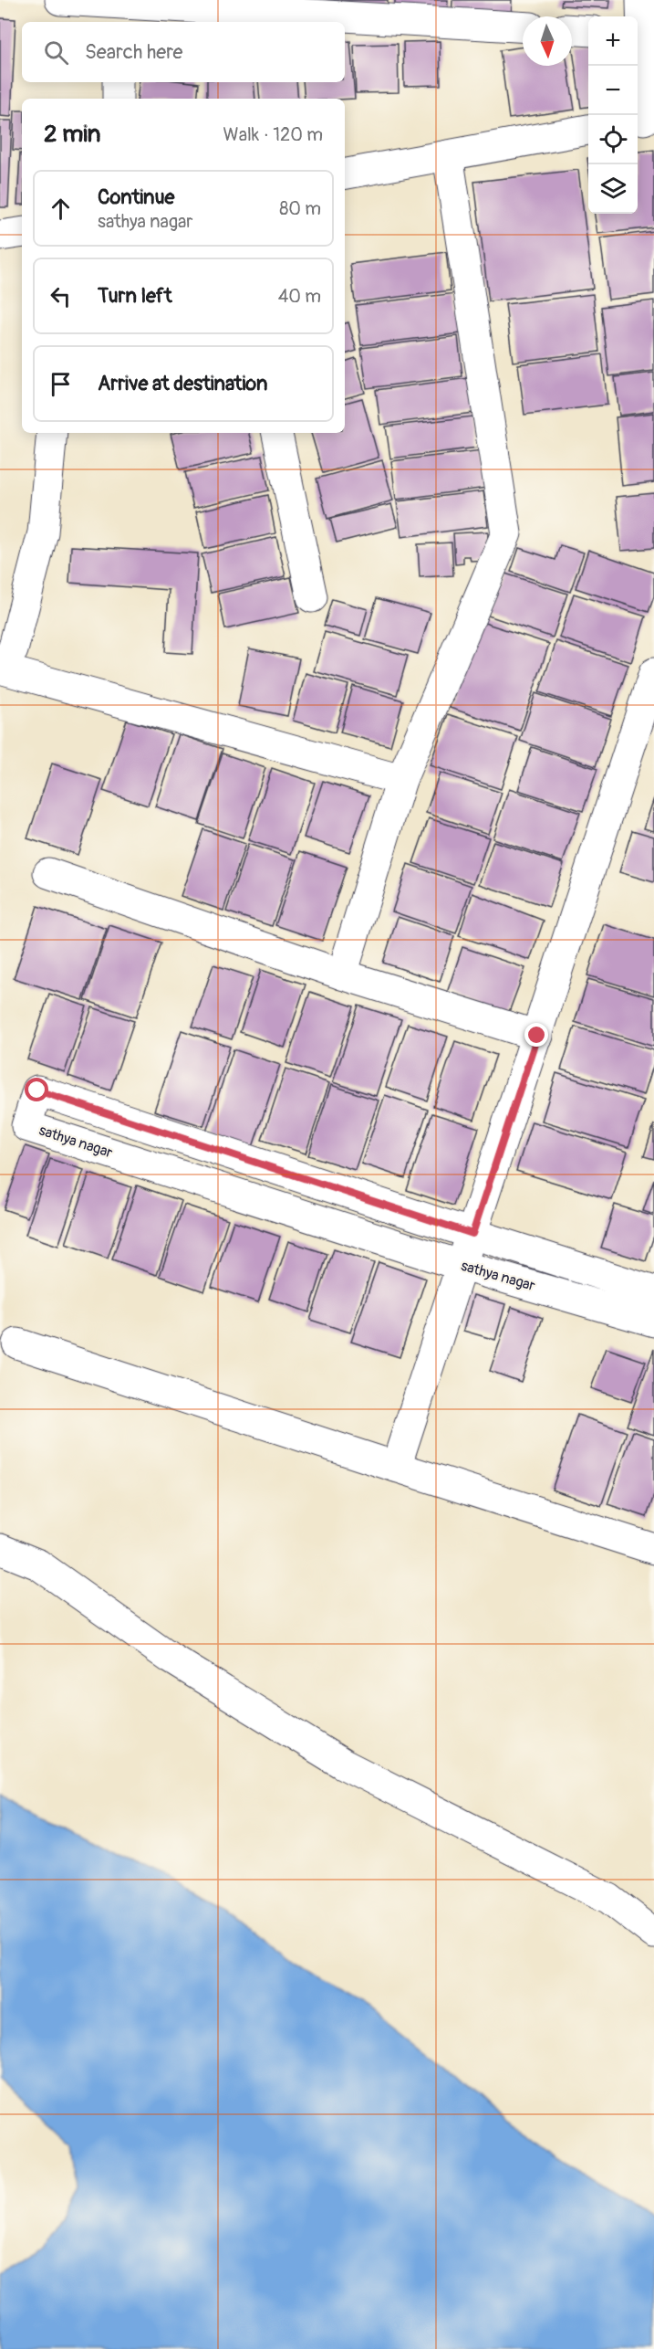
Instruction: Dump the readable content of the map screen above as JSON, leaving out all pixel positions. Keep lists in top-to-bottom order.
{
  "streets": {
    "street": ["sathya nagar"]
  },
  "north": "bottom",
  "page": {
    "map_buttons": ["+", "−"],
    "search": "Search here",
    "heading": ["2 min", "Walk · 120 m"],
    "list": [
      ["Continue", "sathya nagar", "80 m"],
      ["Turn left", "40 m"],
      "Arrive at destination"
    ]
  }
}
